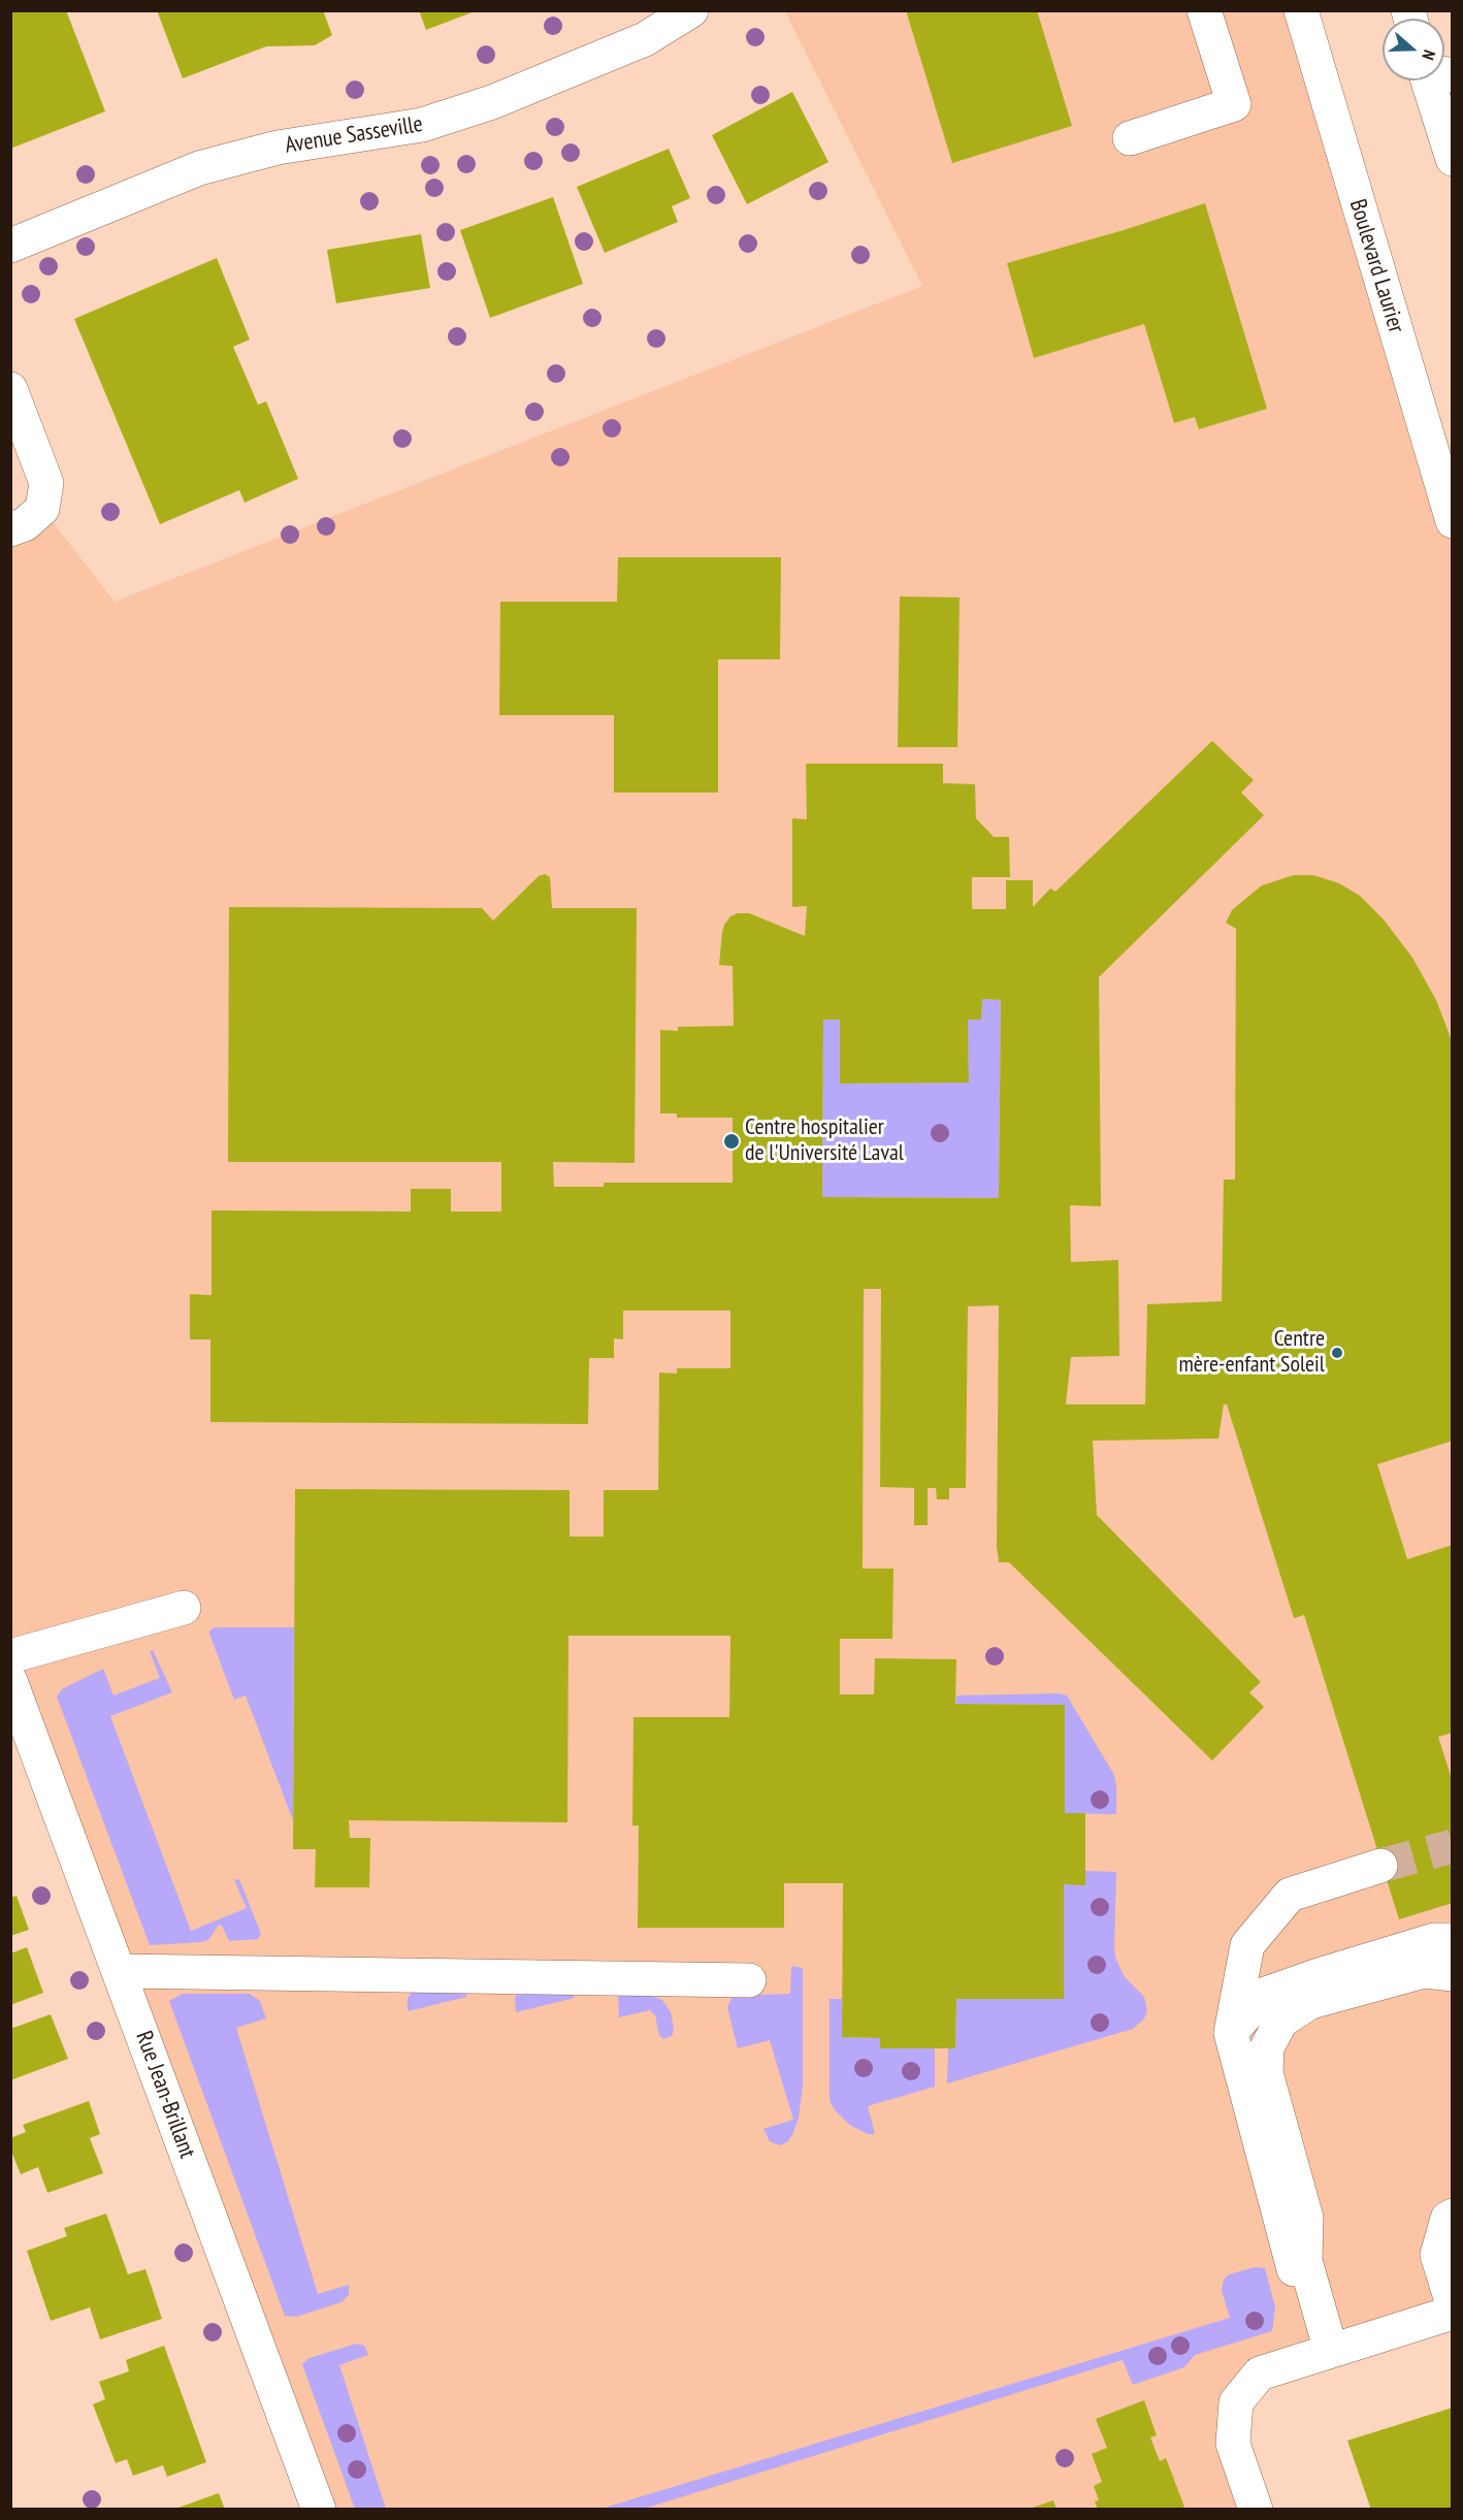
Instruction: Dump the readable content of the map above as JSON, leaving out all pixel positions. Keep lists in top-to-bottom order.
{
  "streets": {
    "street": ["Avenue Sasseville", "Boulevard Laurier", "Rue Jean-Brillant"]
  },
  "places": ["Centre hospitalier de l'Université Laval", "Centre mère-enfant Soleil"],
  "north": "right"
}
